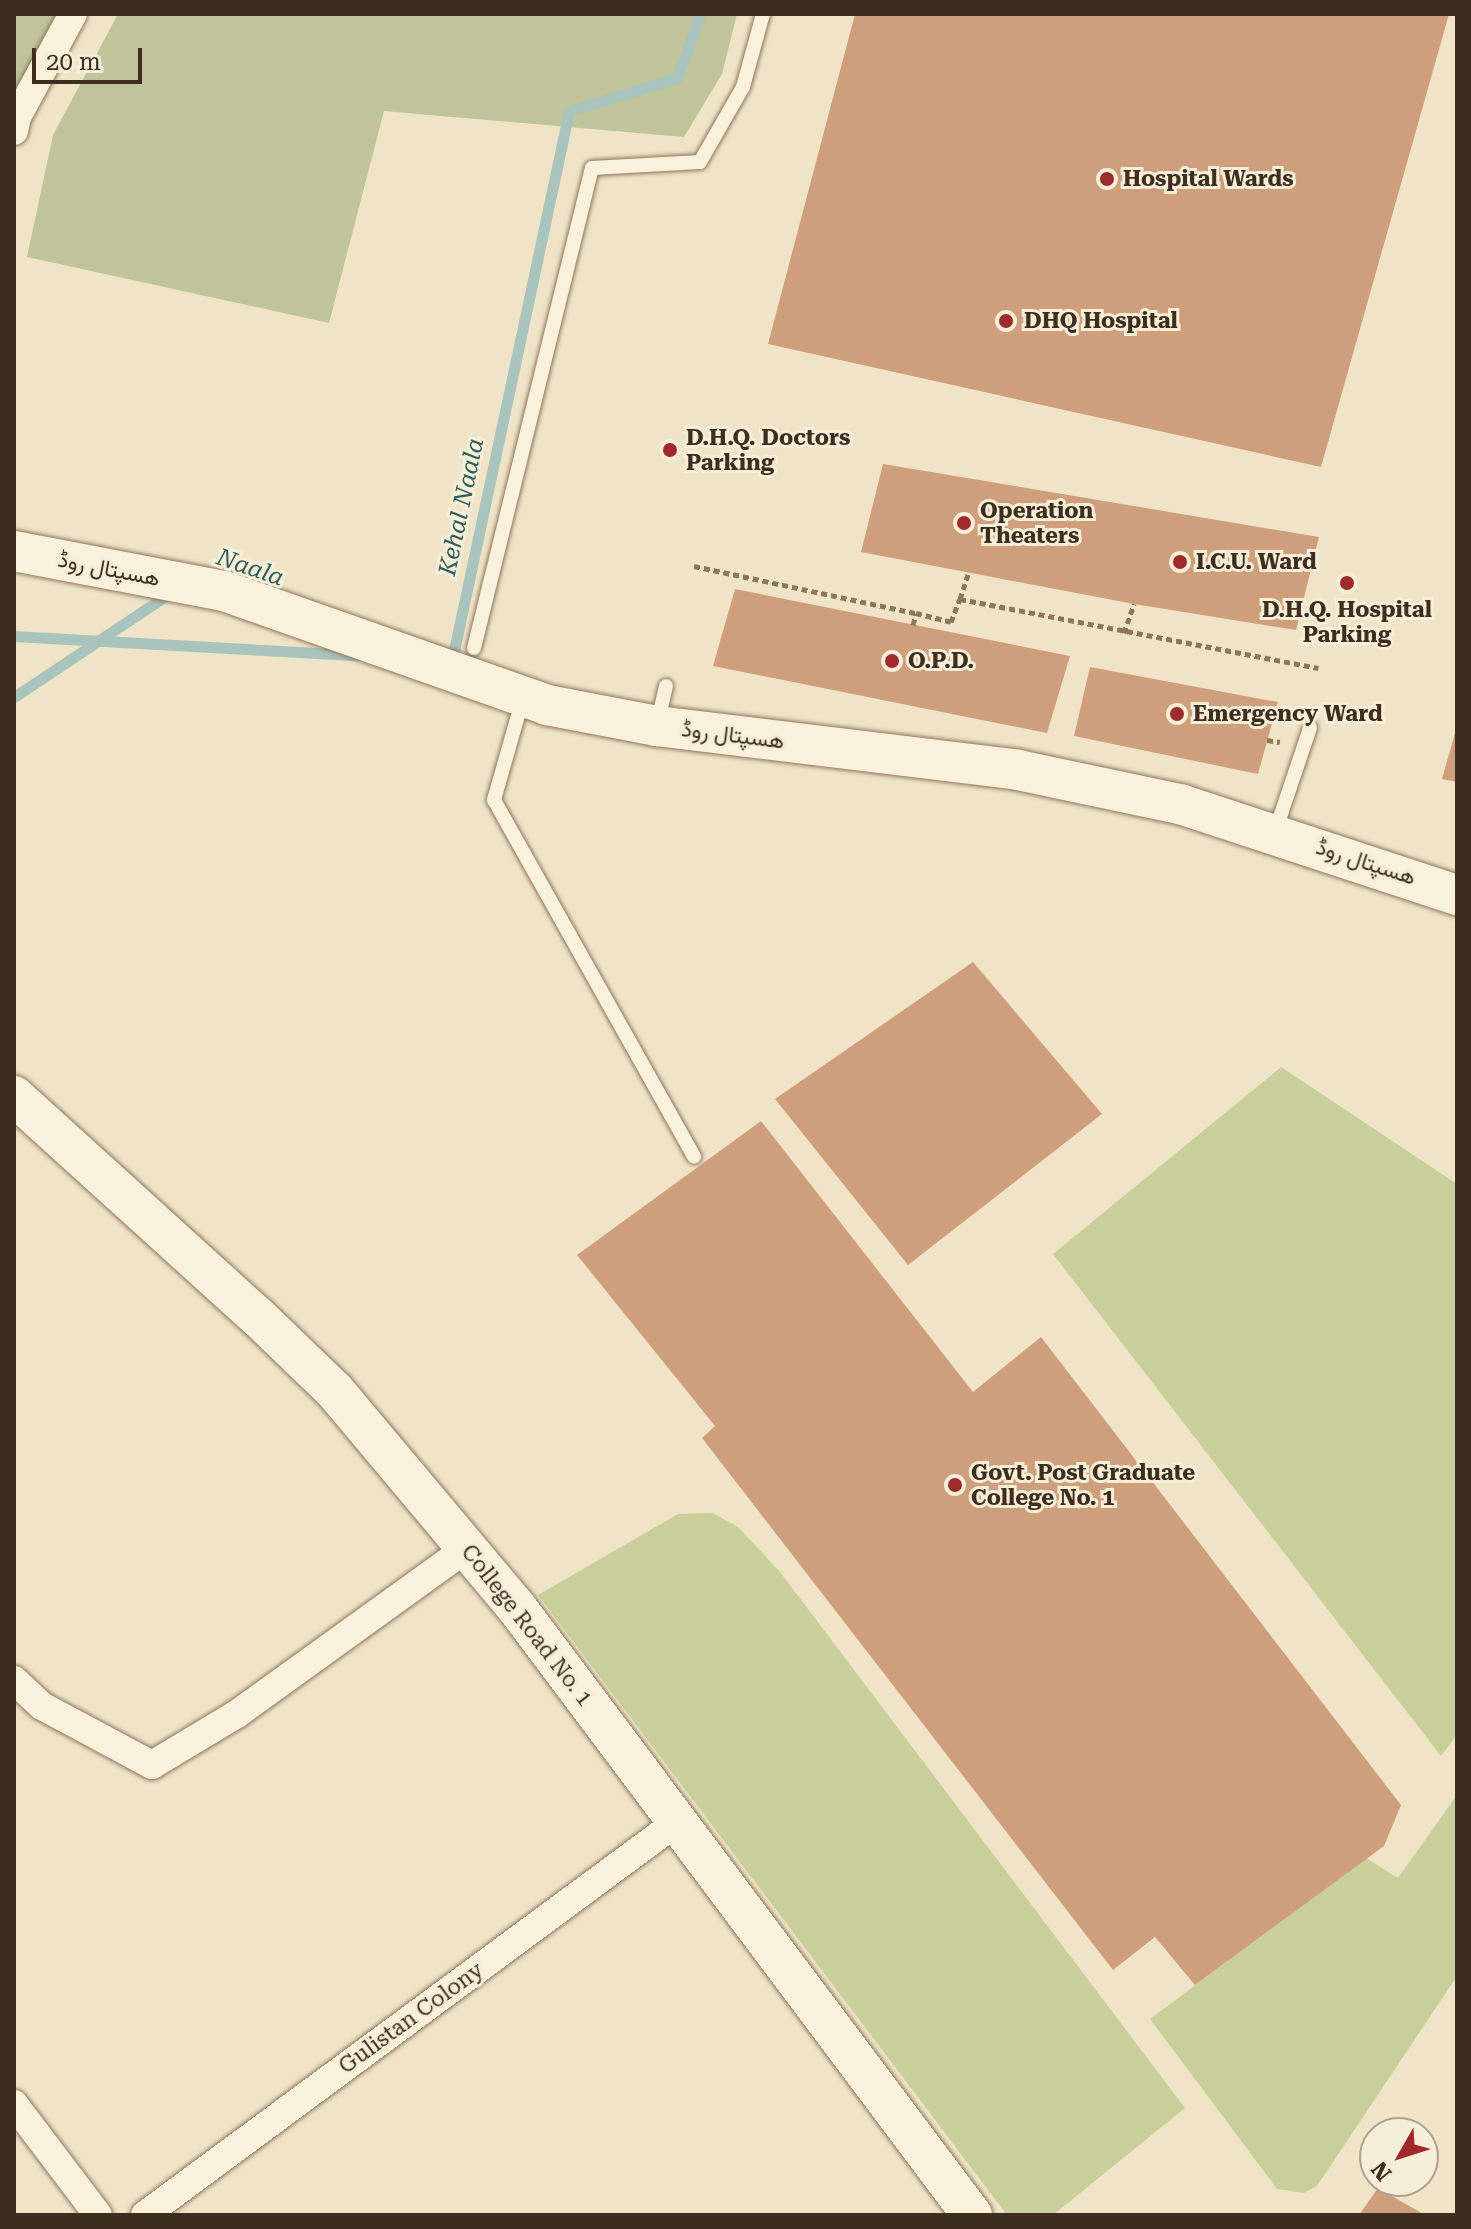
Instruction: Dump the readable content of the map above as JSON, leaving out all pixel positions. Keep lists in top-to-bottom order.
{
  "streets": {
    "main road": ["ھسپتال روڈ", "College Road No. 1"],
    "street": ["Gulistan Colony"]
  },
  "crossings": [
    ["College Road No. 1", "Gulistan Colony"]
  ],
  "water": ["Kehal Naala", "Naala"],
  "places": [
    "Hospital Wards",
    "DHQ Hospital",
    "D.H.Q. Doctors Parking",
    "Operation Theaters",
    "I.C.U. Ward",
    "D.H.Q. Hospital Parking",
    "O.P.D.",
    "Emergency Ward",
    "Govt. Post Graduate College No. 1"
  ],
  "scale_bar": "20 m",
  "north": "bottom left"
}
